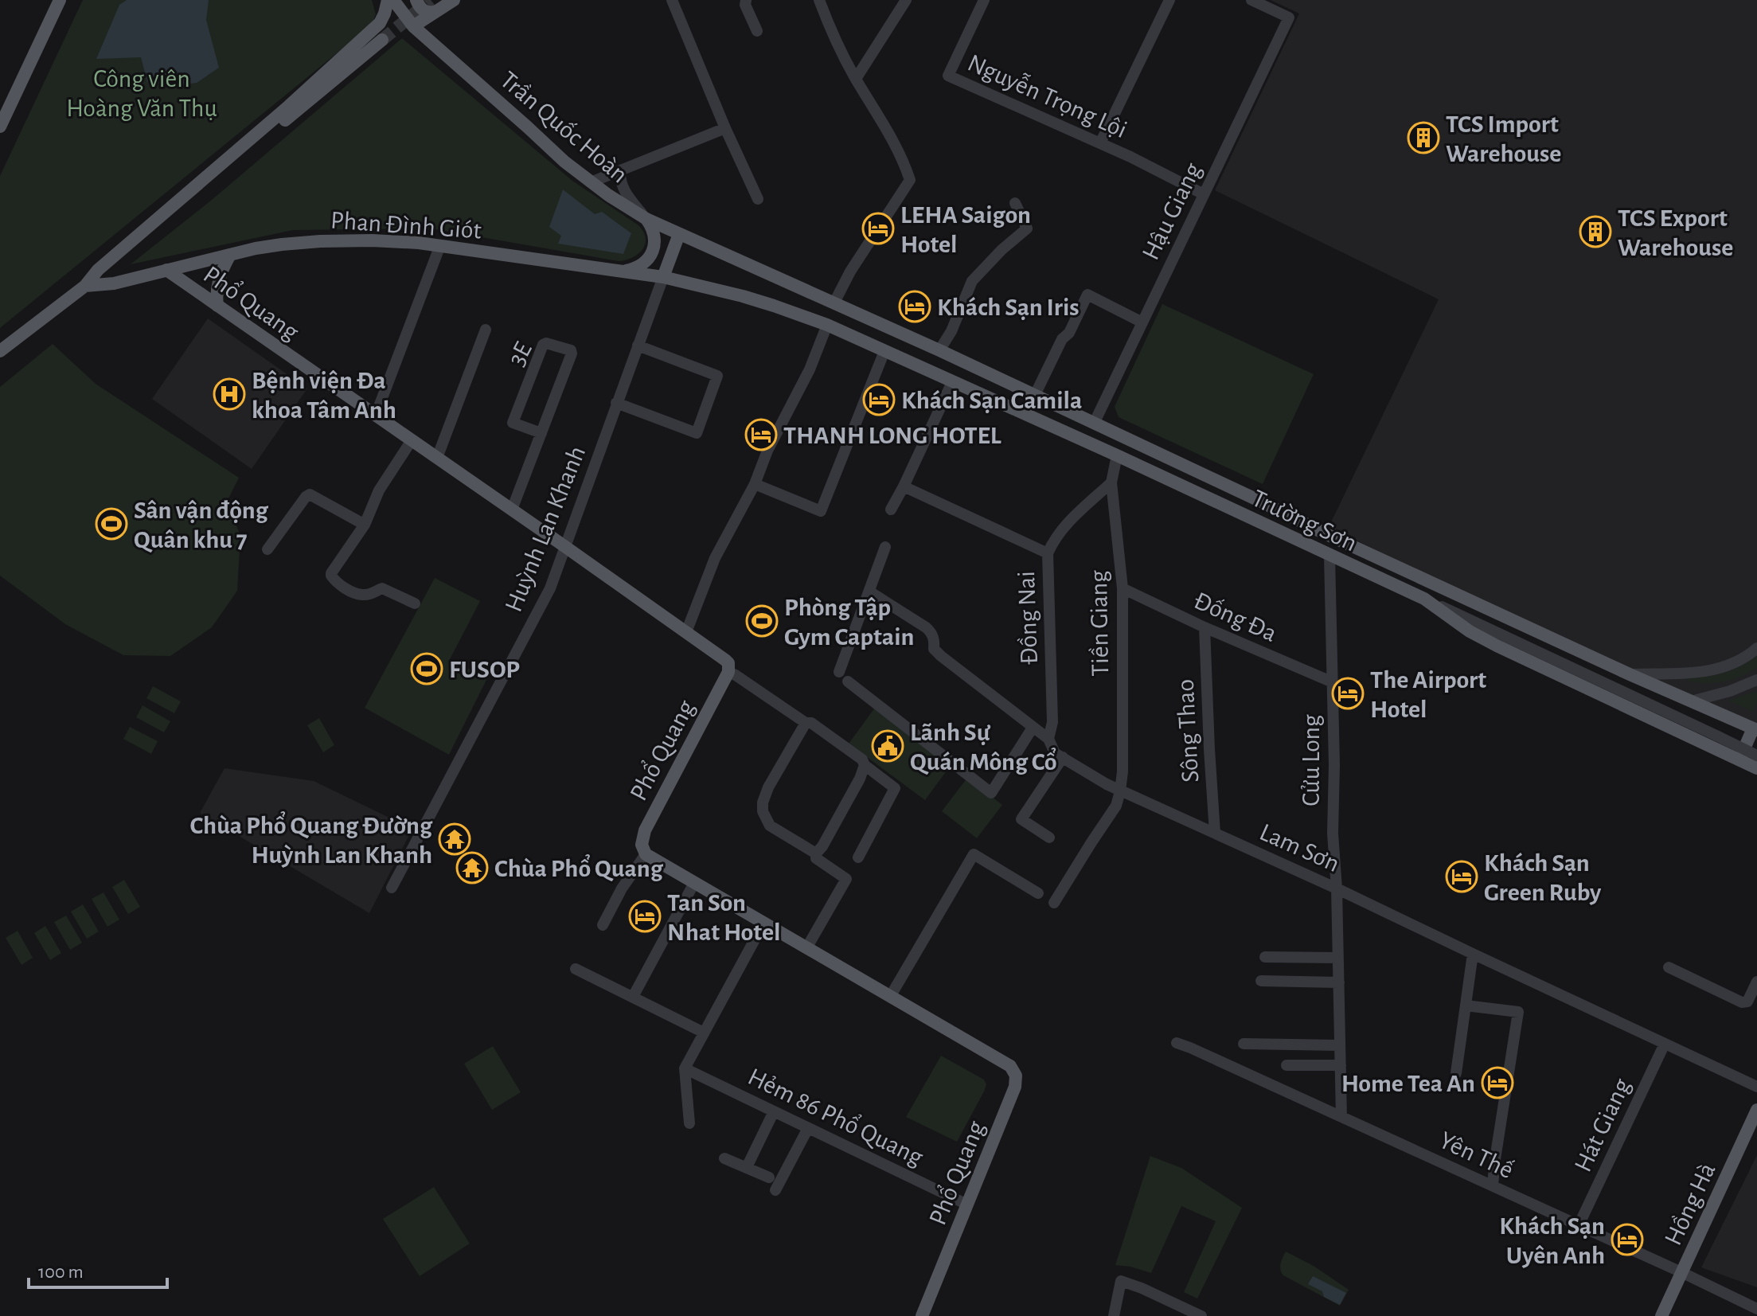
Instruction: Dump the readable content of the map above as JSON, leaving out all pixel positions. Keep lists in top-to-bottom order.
{
  "streets": {
    "main road": [
      "Trần Quốc Hoàn",
      "Phan Đình Giót",
      "Phổ Quang",
      "Trường Sơn",
      "Hồng Hà"
    ],
    "street": [
      "Nguyễn Trọng Lội",
      "Hậu Giang",
      "3E",
      "Huỳnh Lan Khanh",
      "Đống Đa",
      "Đồng Nai",
      "Tiền Giang",
      "Sông Thao",
      "Cửu Long",
      "Lam Sơn",
      "Hẻm 86 Phổ Quang",
      "Hát Giang",
      "Yên Thế"
    ]
  },
  "crossings": [
    ["Nguyễn Trọng Lội", "Hậu Giang"],
    ["Trần Quốc Hoàn", "Trường Sơn"],
    ["Hậu Giang", "Trường Sơn"],
    ["Phan Đình Giót", "Phổ Quang"],
    ["Phan Đình Giót", "Trường Sơn"],
    ["Phan Đình Giót", "Huỳnh Lan Khanh"],
    ["Phổ Quang", "3E"],
    ["Phổ Quang", "Huỳnh Lan Khanh"],
    ["Phổ Quang", "Hẻm 86 Phổ Quang"],
    ["Trường Sơn", "Tiền Giang"],
    ["Trường Sơn", "Cửu Long"],
    ["Đống Đa", "Tiền Giang"],
    ["Đống Đa", "Sông Thao"],
    ["Đống Đa", "Cửu Long"],
    ["Đồng Nai", "Tiền Giang"],
    ["Đồng Nai", "Lam Sơn"],
    ["Tiền Giang", "Lam Sơn"],
    ["Sông Thao", "Lam Sơn"],
    ["Cửu Long", "Lam Sơn"],
    ["Cửu Long", "Yên Thế"],
    ["Lam Sơn", "Hát Giang"],
    ["Hát Giang", "Yên Thế"],
    ["Yên Thế", "Hồng Hà"]
  ],
  "parks": ["Công viên Hoàng Văn Thụ"],
  "places": {
    "building": ["TCS Import Warehouse", "TCS Export Warehouse"],
    "hotel": [
      "LEHA Saigon Hotel",
      "Khách Sạn Iris",
      "Khách Sạn Camila",
      "THANH LONG HOTEL",
      "The Airport Hotel",
      "Khách Sạn Green Ruby",
      "Tan Son Nhat Hotel",
      "Home Tea An",
      "Khách Sạn Uyên Anh"
    ],
    "hospital": ["Bệnh viện Đa khoa Tâm Anh"],
    "sports": ["Sân vận động Quân khu 7", "Phòng Tập Gym Captain", "FUSOP"],
    "public building": ["Lãnh Sự Quán Mông Cổ"],
    "temple": ["Chùa Phổ Quang Đường Huỳnh Lan Khanh", "Chùa Phổ Quang"]
  },
  "scale_bar": "100 m"
}
